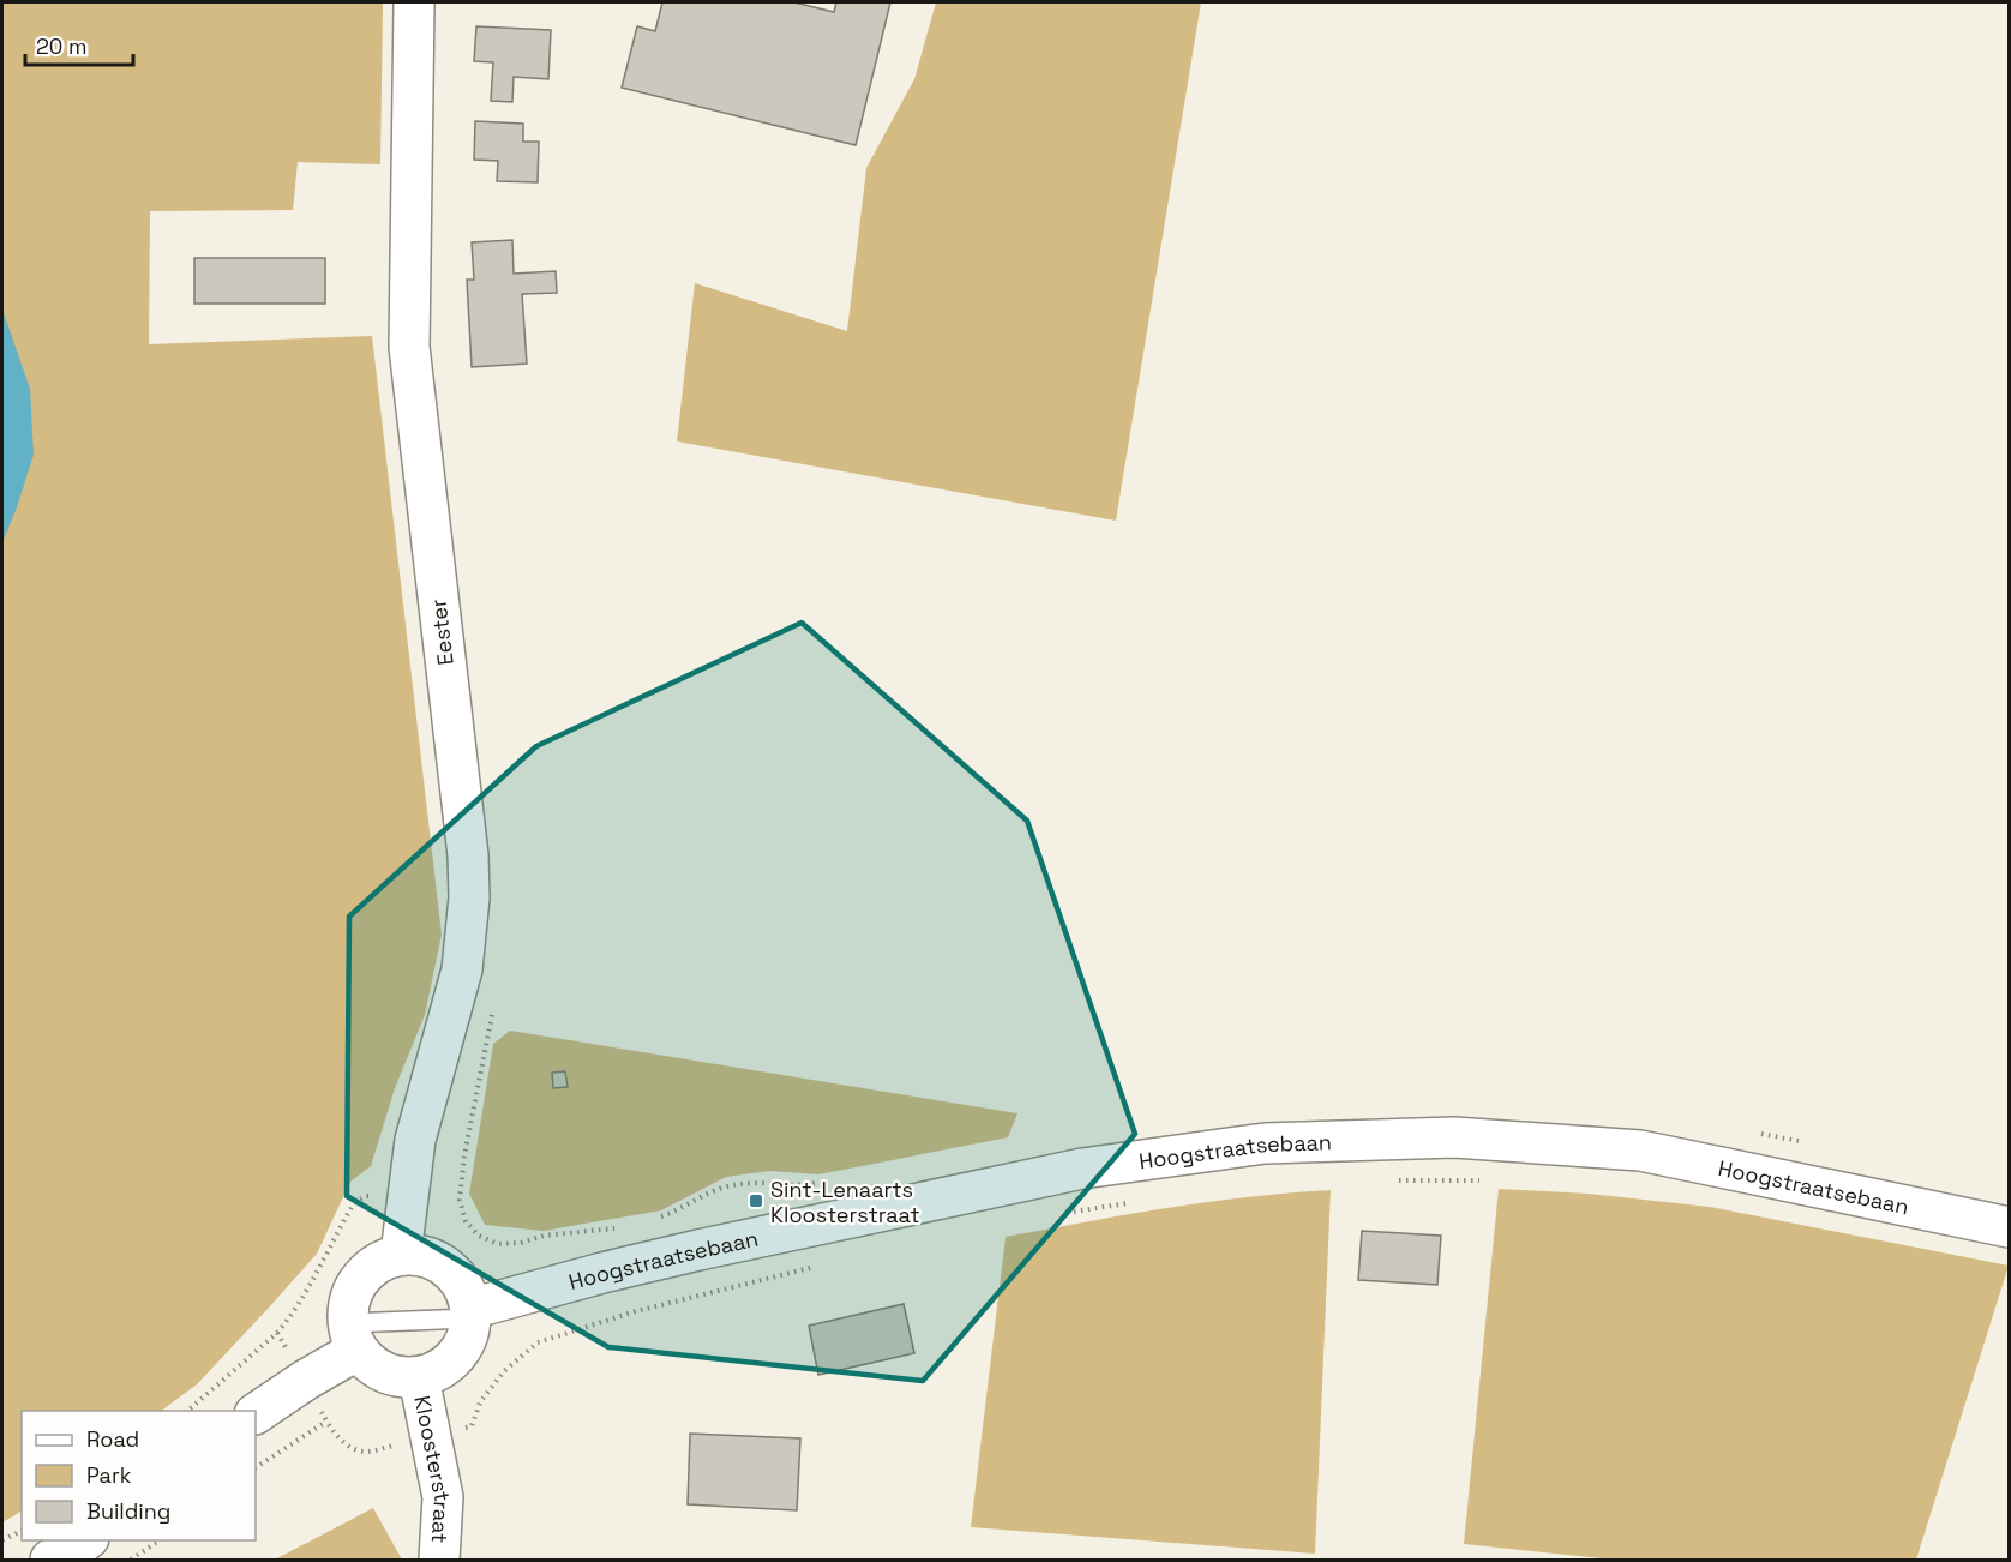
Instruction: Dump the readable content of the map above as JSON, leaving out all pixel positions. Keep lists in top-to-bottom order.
{
  "streets": {
    "main road": ["Eester", "Hoogstraatsebaan", "Kloosterstraat"]
  },
  "places": {
    "transit": ["Sint-Lenaarts Kloosterstraat"]
  },
  "legend": ["Road", "Park", "Building"],
  "scale_bar": "20 m"
}
